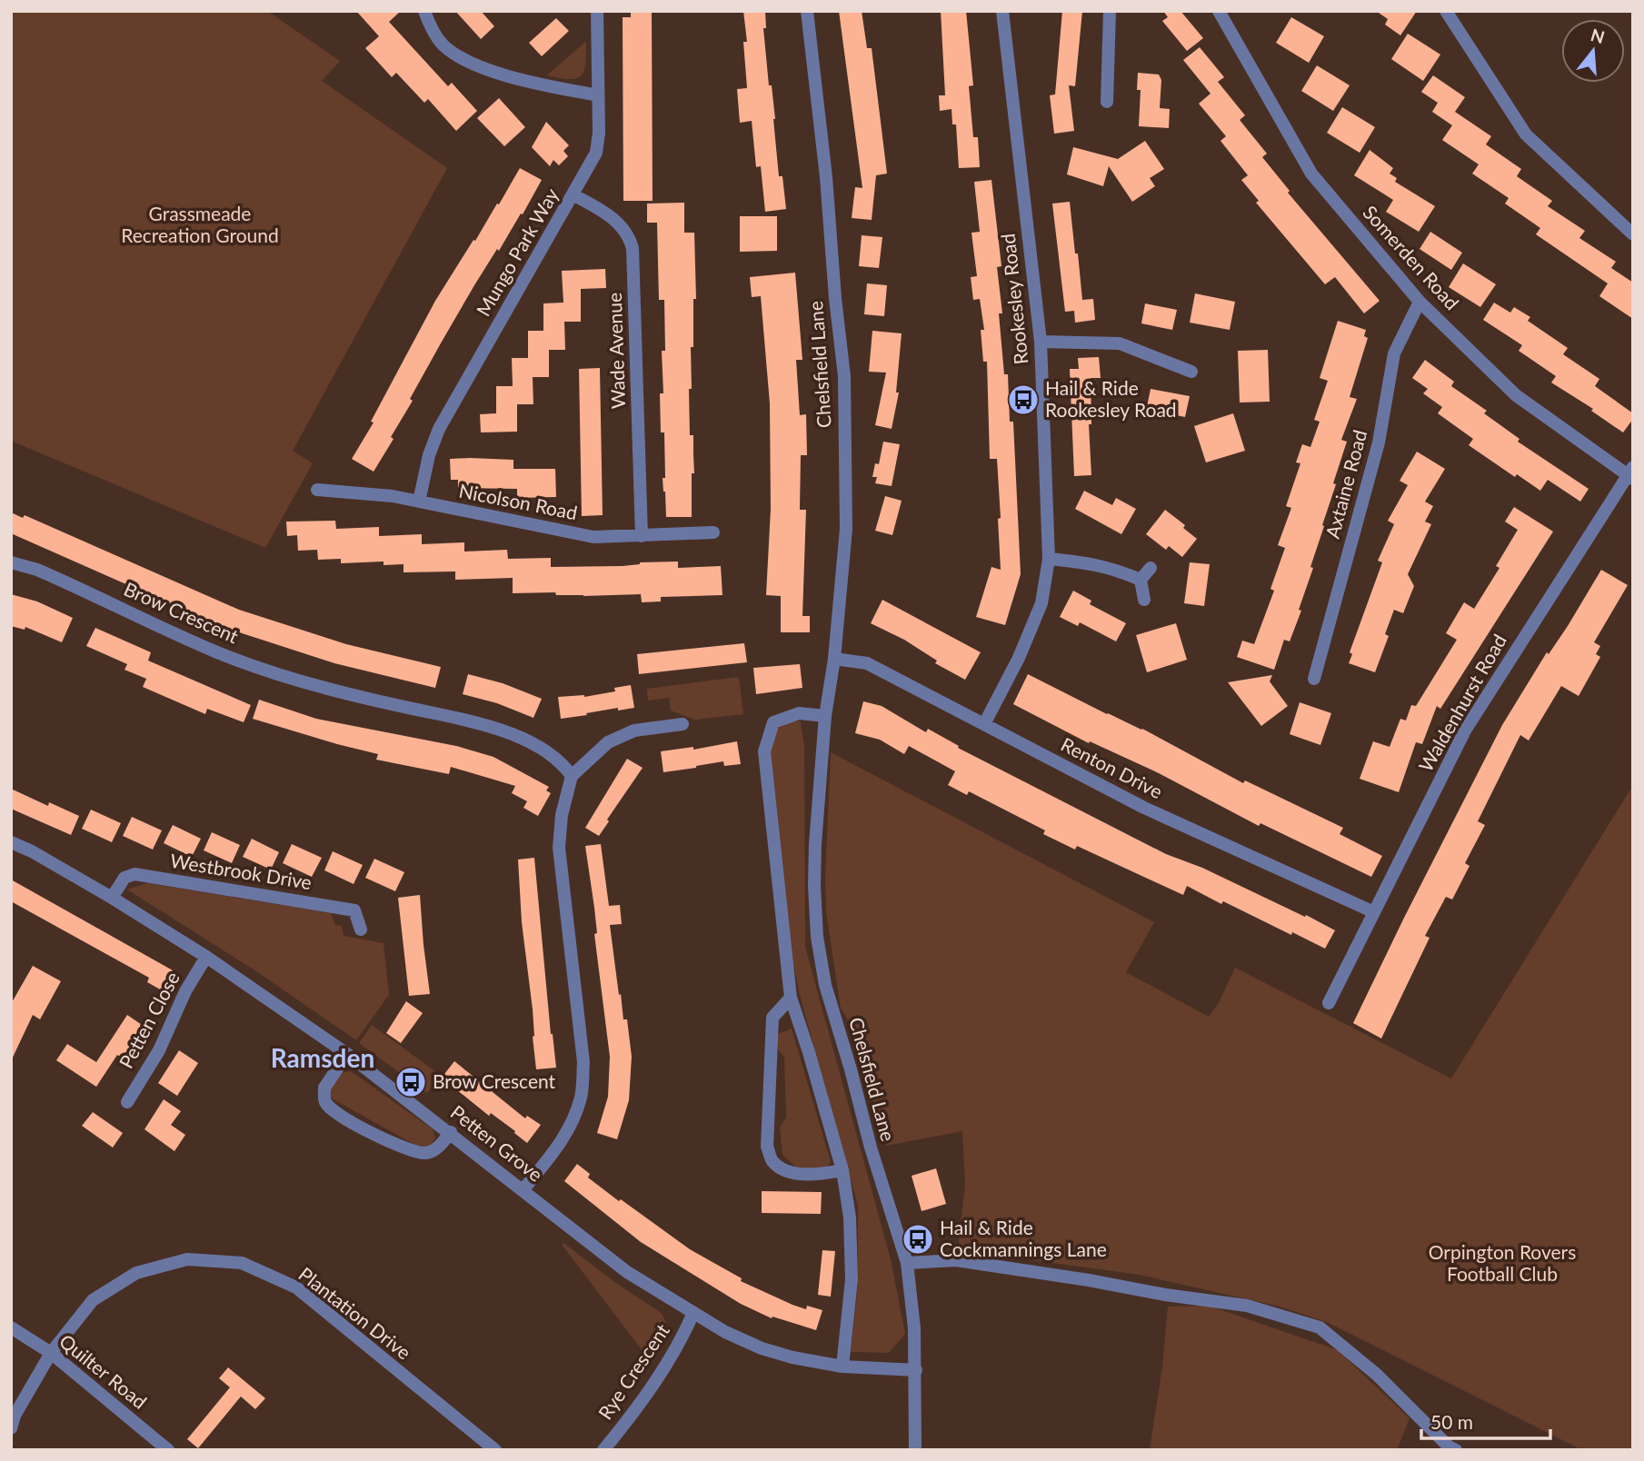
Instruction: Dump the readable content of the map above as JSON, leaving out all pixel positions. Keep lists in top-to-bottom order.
{
  "streets": {
    "street": [
      "Mungo Park Way",
      "Somerden Road",
      "Rookesley Road",
      "Wade Avenue",
      "Chelsfield Lane",
      "Axtaine Road",
      "Nicolson Road",
      "Brow Crescent",
      "Waldenhurst Road",
      "Renton Drive",
      "Westbrook Drive",
      "Petten Close",
      "Petten Grove",
      "Plantation Drive",
      "Quilter Road",
      "Rye Crescent"
    ]
  },
  "crossings": [
    ["Mungo Park Way", "Wade Avenue"],
    ["Mungo Park Way", "Nicolson Road"],
    ["Somerden Road", "Axtaine Road"],
    ["Somerden Road", "Waldenhurst Road"],
    ["Rookesley Road", "Renton Drive"],
    ["Wade Avenue", "Nicolson Road"],
    ["Chelsfield Lane", "Renton Drive"],
    ["Chelsfield Lane", "Petten Grove"],
    ["Waldenhurst Road", "Renton Drive"],
    ["Westbrook Drive", "Petten Grove"],
    ["Petten Close", "Petten Grove"],
    ["Petten Grove", "Rye Crescent"],
    ["Plantation Drive", "Quilter Road"]
  ],
  "districts": ["Ramsden"],
  "parks": ["Grassmeade Recreation Ground", "Orpington Rovers Football Club"],
  "places": {
    "bus stop": ["Hail & Ride Rookesley Road", "Brow Crescent", "Hail & Ride Cockmannings Lane"]
  },
  "scale_bar": "50 m",
  "north": "top"
}
